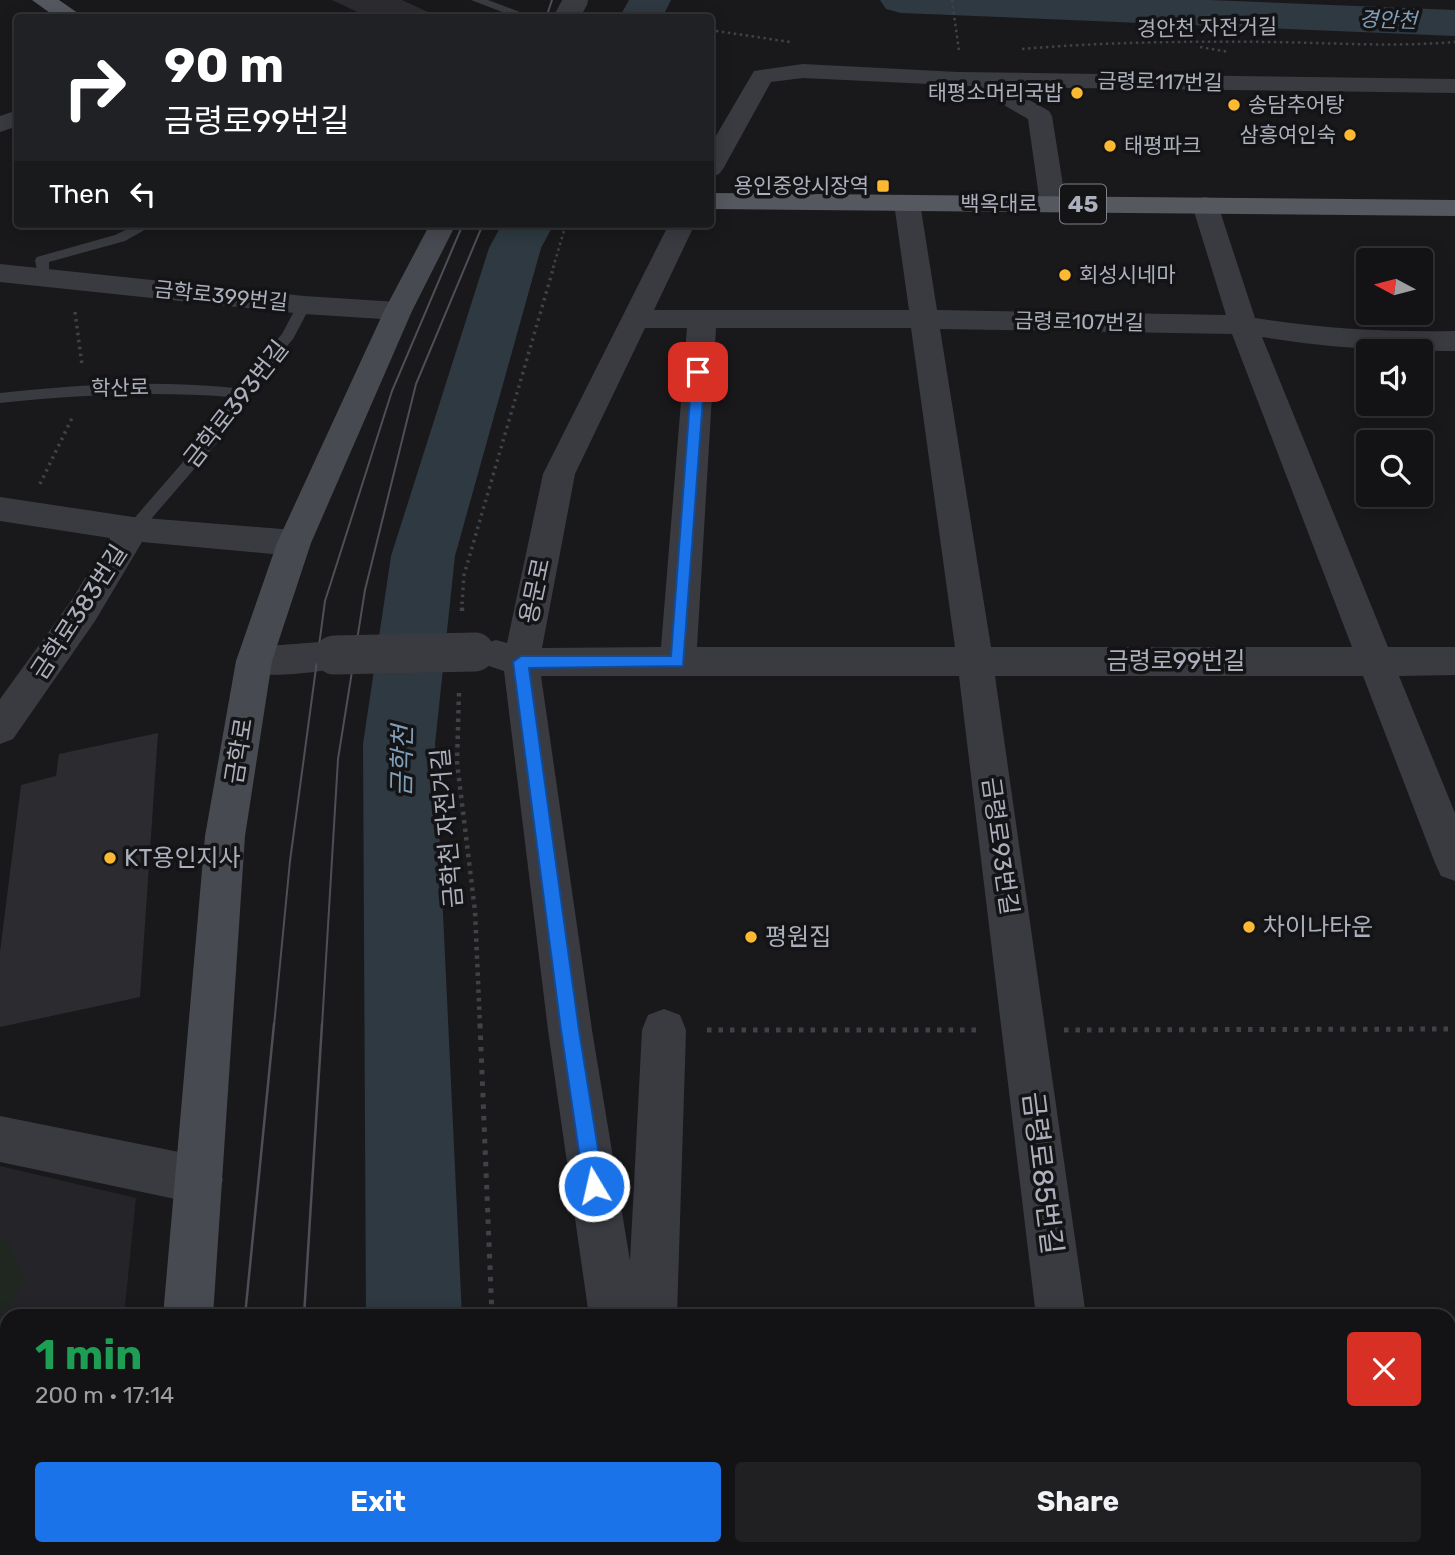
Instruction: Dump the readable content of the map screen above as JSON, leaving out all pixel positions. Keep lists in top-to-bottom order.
{
  "streets": {
    "main road": ["백옥대로", "45", "금학로"],
    "street": [
      "금령로117번길",
      "금학로399번길",
      "금령로107번길",
      "용문로",
      "금학로383번길",
      "금령로99번길",
      "금령로93번길",
      "금령로85번길"
    ],
    "lane": ["학산로", "금학로393번길"],
    "path": ["경안천 자전거길", "금학천 자전거길"]
  },
  "crossings": [
    ["금학로399번길", "금학로393번길"],
    ["금학로399번길", "금학로"],
    ["금령로107번길", "용문로"],
    ["학산로", "금학로393번길"],
    ["금학로393번길", "금학로383번길"],
    ["용문로", "금령로99번길"],
    ["금령로99번길", "금학로"],
    ["금령로99번길", "금학천 자전거길"],
    ["금령로99번길", "금령로93번길"],
    ["금령로93번길", "금령로85번길"]
  ],
  "water": ["경안천", "금학천"],
  "places": {
    "other": [
      "태평소머리국밥",
      "송담추어탕",
      "삼흥여인숙",
      "태평파크",
      "회성시네마",
      "KT용인지사",
      "차이나타운",
      "평원집"
    ],
    "transit": ["용인중앙시장역"]
  },
  "north": "left",
  "page": {
    "turn": ["90 m", "금령로99번길"],
    "then": "Then",
    "heading": ["1 min", "200 m · 17:14"],
    "buttons": ["Exit", "Share"]
  }
}
